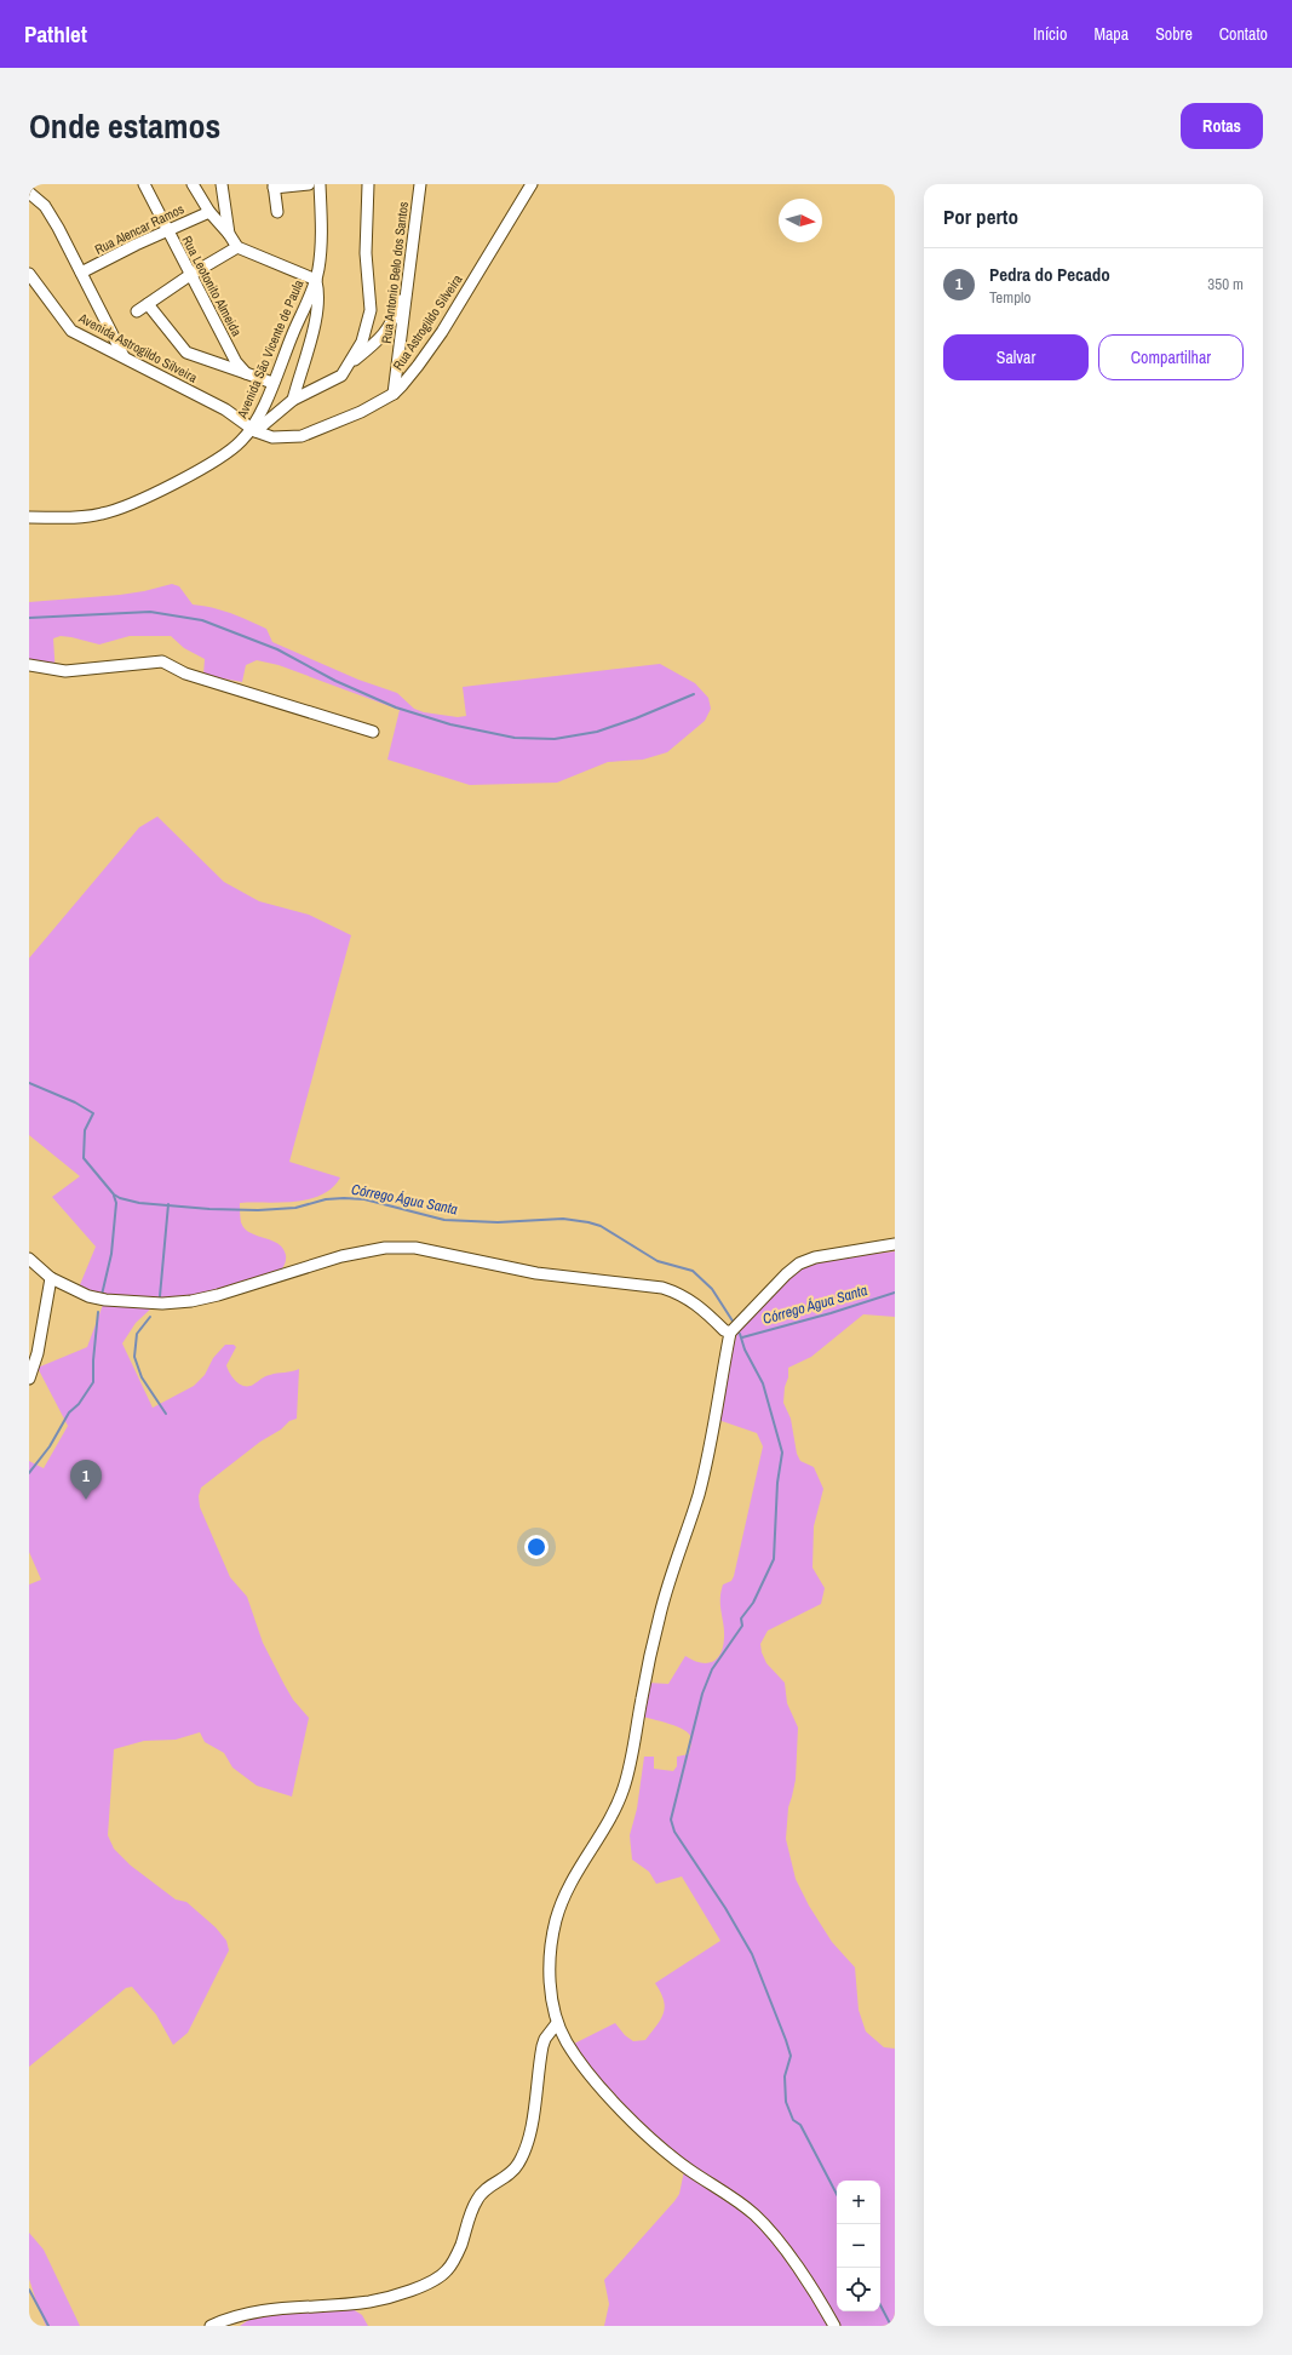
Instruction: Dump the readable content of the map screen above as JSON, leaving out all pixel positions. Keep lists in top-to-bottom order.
{
  "streets": {
    "street": [
      "Rua Alencar Ramos",
      "Rua Antonio Belo dos Santos",
      "Rua Leotonito Almeida",
      "Rua Astrogildo Silveira",
      "Avenida Astrogildo Silveira",
      "Avenida São Vicente de Paula"
    ]
  },
  "crossings": [
    ["Rua Alencar Ramos", "Rua Leotonito Almeida"],
    ["Rua Antonio Belo dos Santos", "Rua Astrogildo Silveira"],
    ["Rua Astrogildo Silveira", "Avenida Astrogildo Silveira"],
    ["Rua Astrogildo Silveira", "Avenida São Vicente de Paula"],
    ["Avenida Astrogildo Silveira", "Avenida São Vicente de Paula"]
  ],
  "water": ["Córrego Água Santa"],
  "north": "right",
  "page": {
    "header": "Pathlet",
    "nav": [
      "Início",
      "Mapa",
      "Sobre",
      "Contato"
    ],
    "title": "Onde estamos",
    "buttons": [
      "Rotas",
      ["Salvar", "Compartilhar"]
    ],
    "heading": "Por perto",
    "list": [
      {
        "mark": "1",
        "name": "Pedra do Pecado",
        "note": "Templo",
        "value": "350 m"
      }
    ],
    "pins": "1",
    "map_buttons": ["+", "−"]
  }
}
